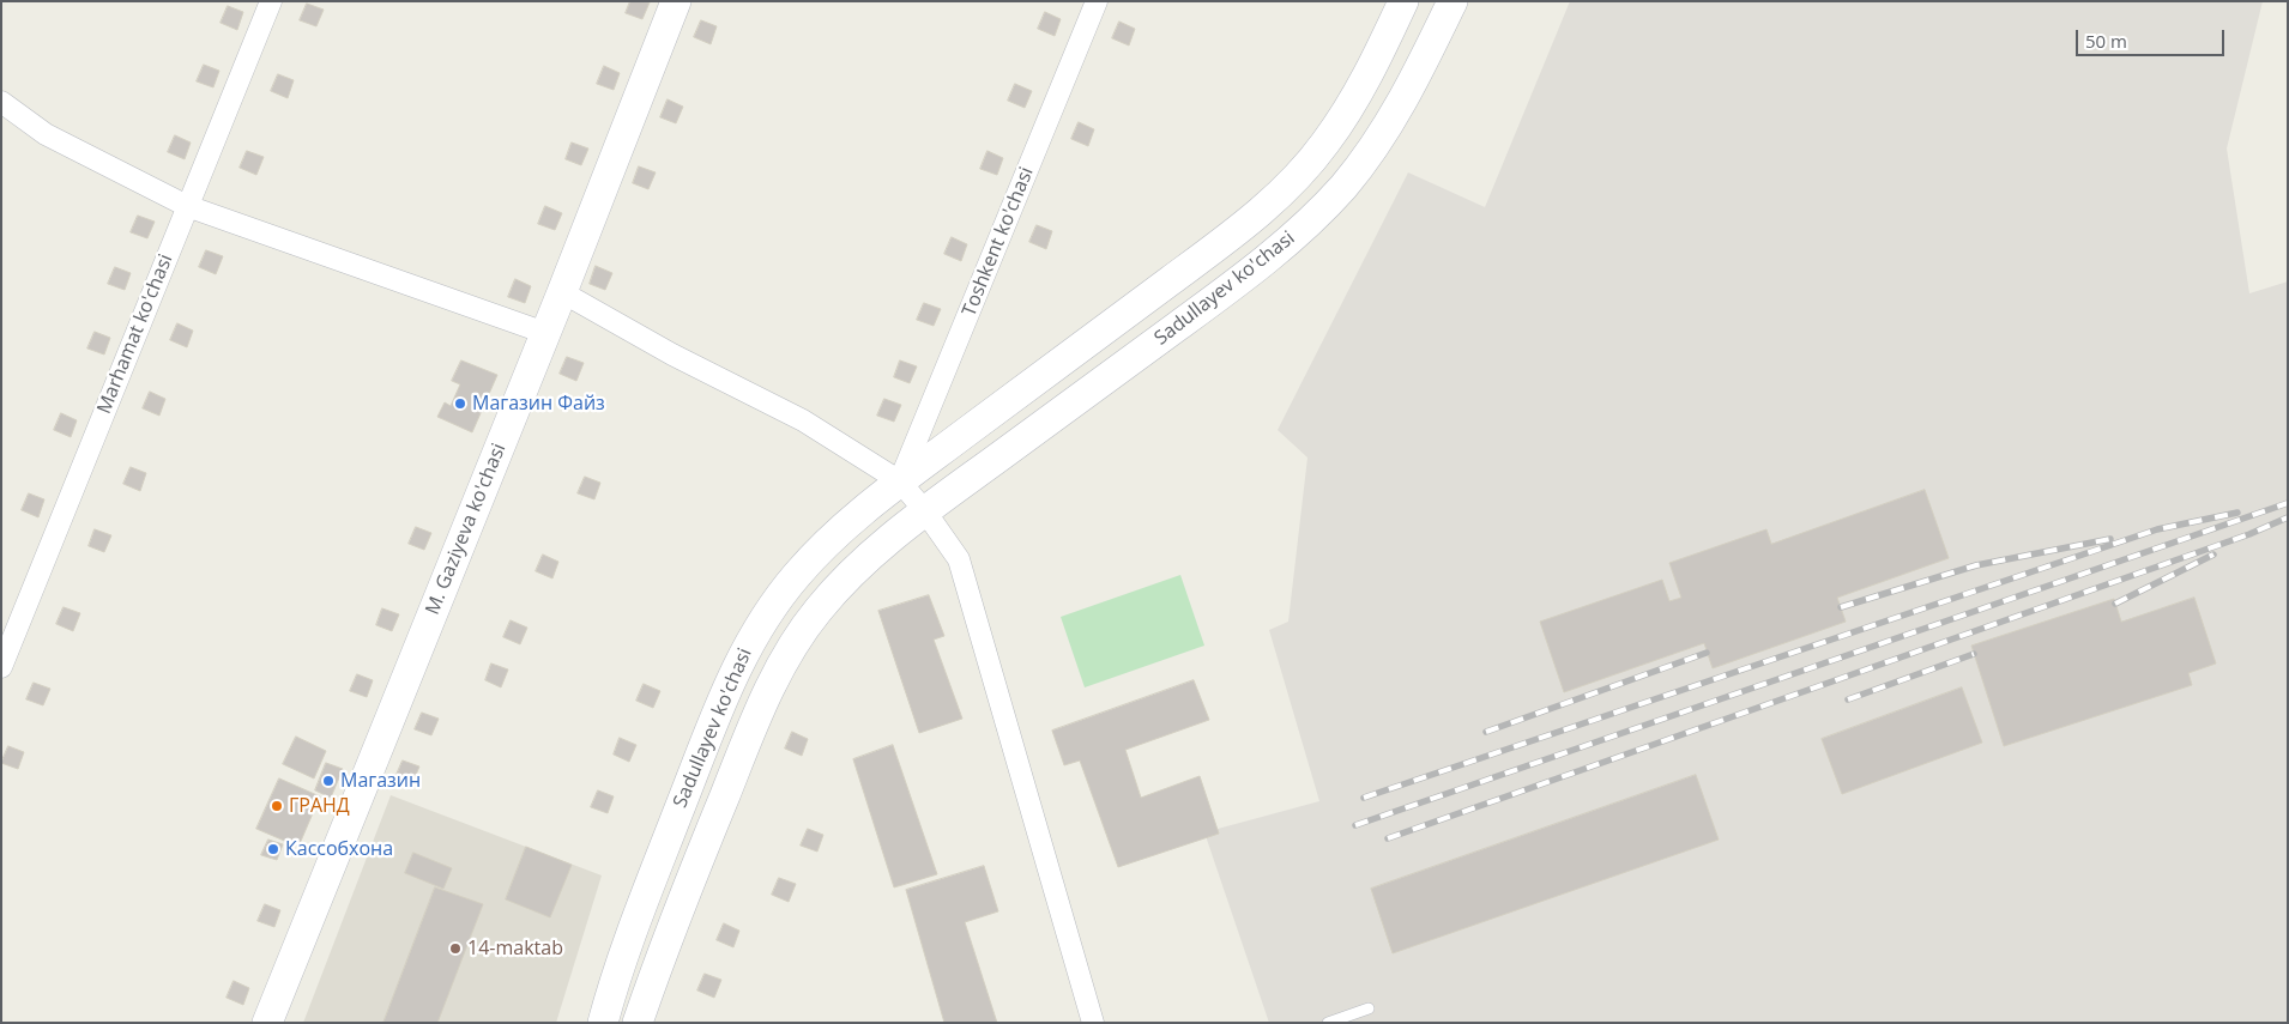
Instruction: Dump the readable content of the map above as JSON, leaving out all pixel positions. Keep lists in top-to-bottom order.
{
  "streets": {
    "main road": ["Sadullayev ko'chasi", "M. Gaziyeva ko'chasi"],
    "street": ["Toshkent ko'chasi", "Marhamat ko'chasi"]
  },
  "crossings": [
    ["Toshkent ko'chasi", "Sadullayev ko'chasi"]
  ],
  "places": [
    "Магазин Файз",
    "Магазин",
    "ГРАНД",
    "Кассобхона",
    "14-maktab"
  ],
  "scale_bar": "50 m"
}
